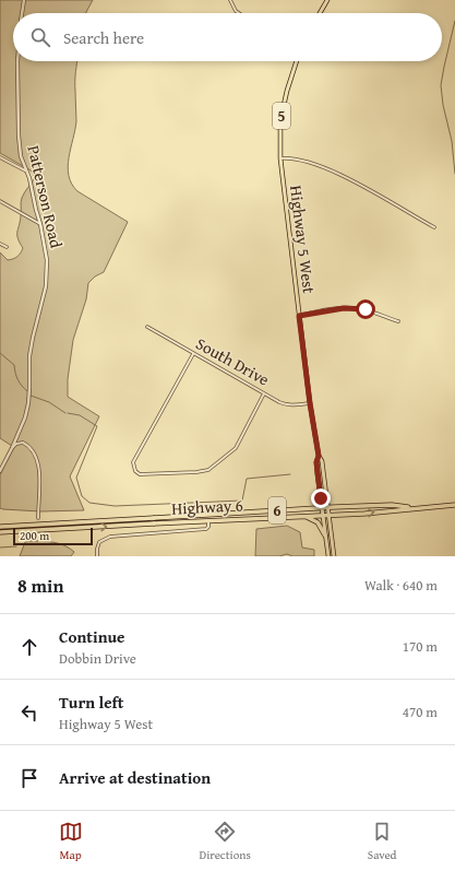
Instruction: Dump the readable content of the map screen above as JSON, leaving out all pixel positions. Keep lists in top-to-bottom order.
{
  "streets": {
    "highway": ["Highway 6", "6"],
    "main road": ["5", "Highway 5 West"],
    "street": ["Patterson Road", "South Drive"]
  },
  "crossings": [
    ["5", "Highway 5 West"],
    ["5", "Highway 6"],
    ["Highway 5 West", "South Drive"],
    ["Highway 5 West", "Highway 6"]
  ],
  "scale_bar": "200 m",
  "page": {
    "search": "Search here",
    "scale": "200 m",
    "heading": ["8 min", "Walk · 640 m"],
    "list": [
      ["Continue", "Dobbin Drive", "170 m"],
      ["Turn left", "Highway 5 West", "470 m"],
      "Arrive at destination"
    ],
    "nav": ["Map", "Directions", "Saved"]
  }
}
